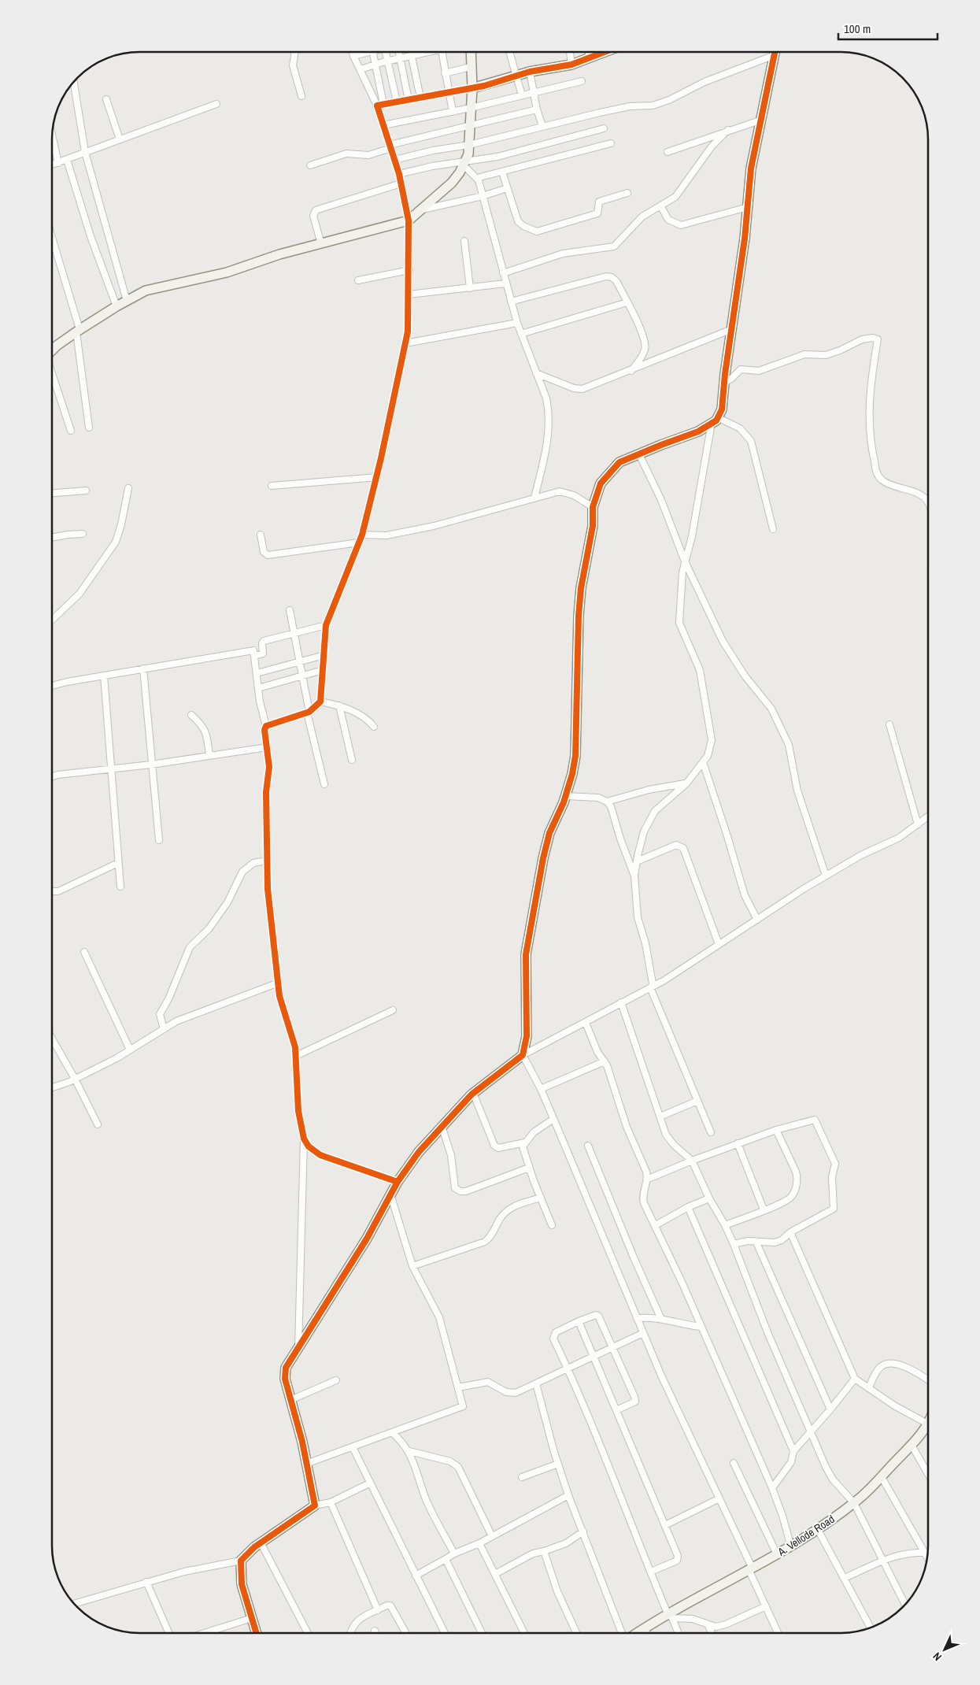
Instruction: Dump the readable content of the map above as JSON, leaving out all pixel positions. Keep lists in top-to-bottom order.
{
  "streets": {
    "street": ["A. Vellode Road"]
  },
  "scale_bar": "100 m",
  "north": "bottom left"
}
